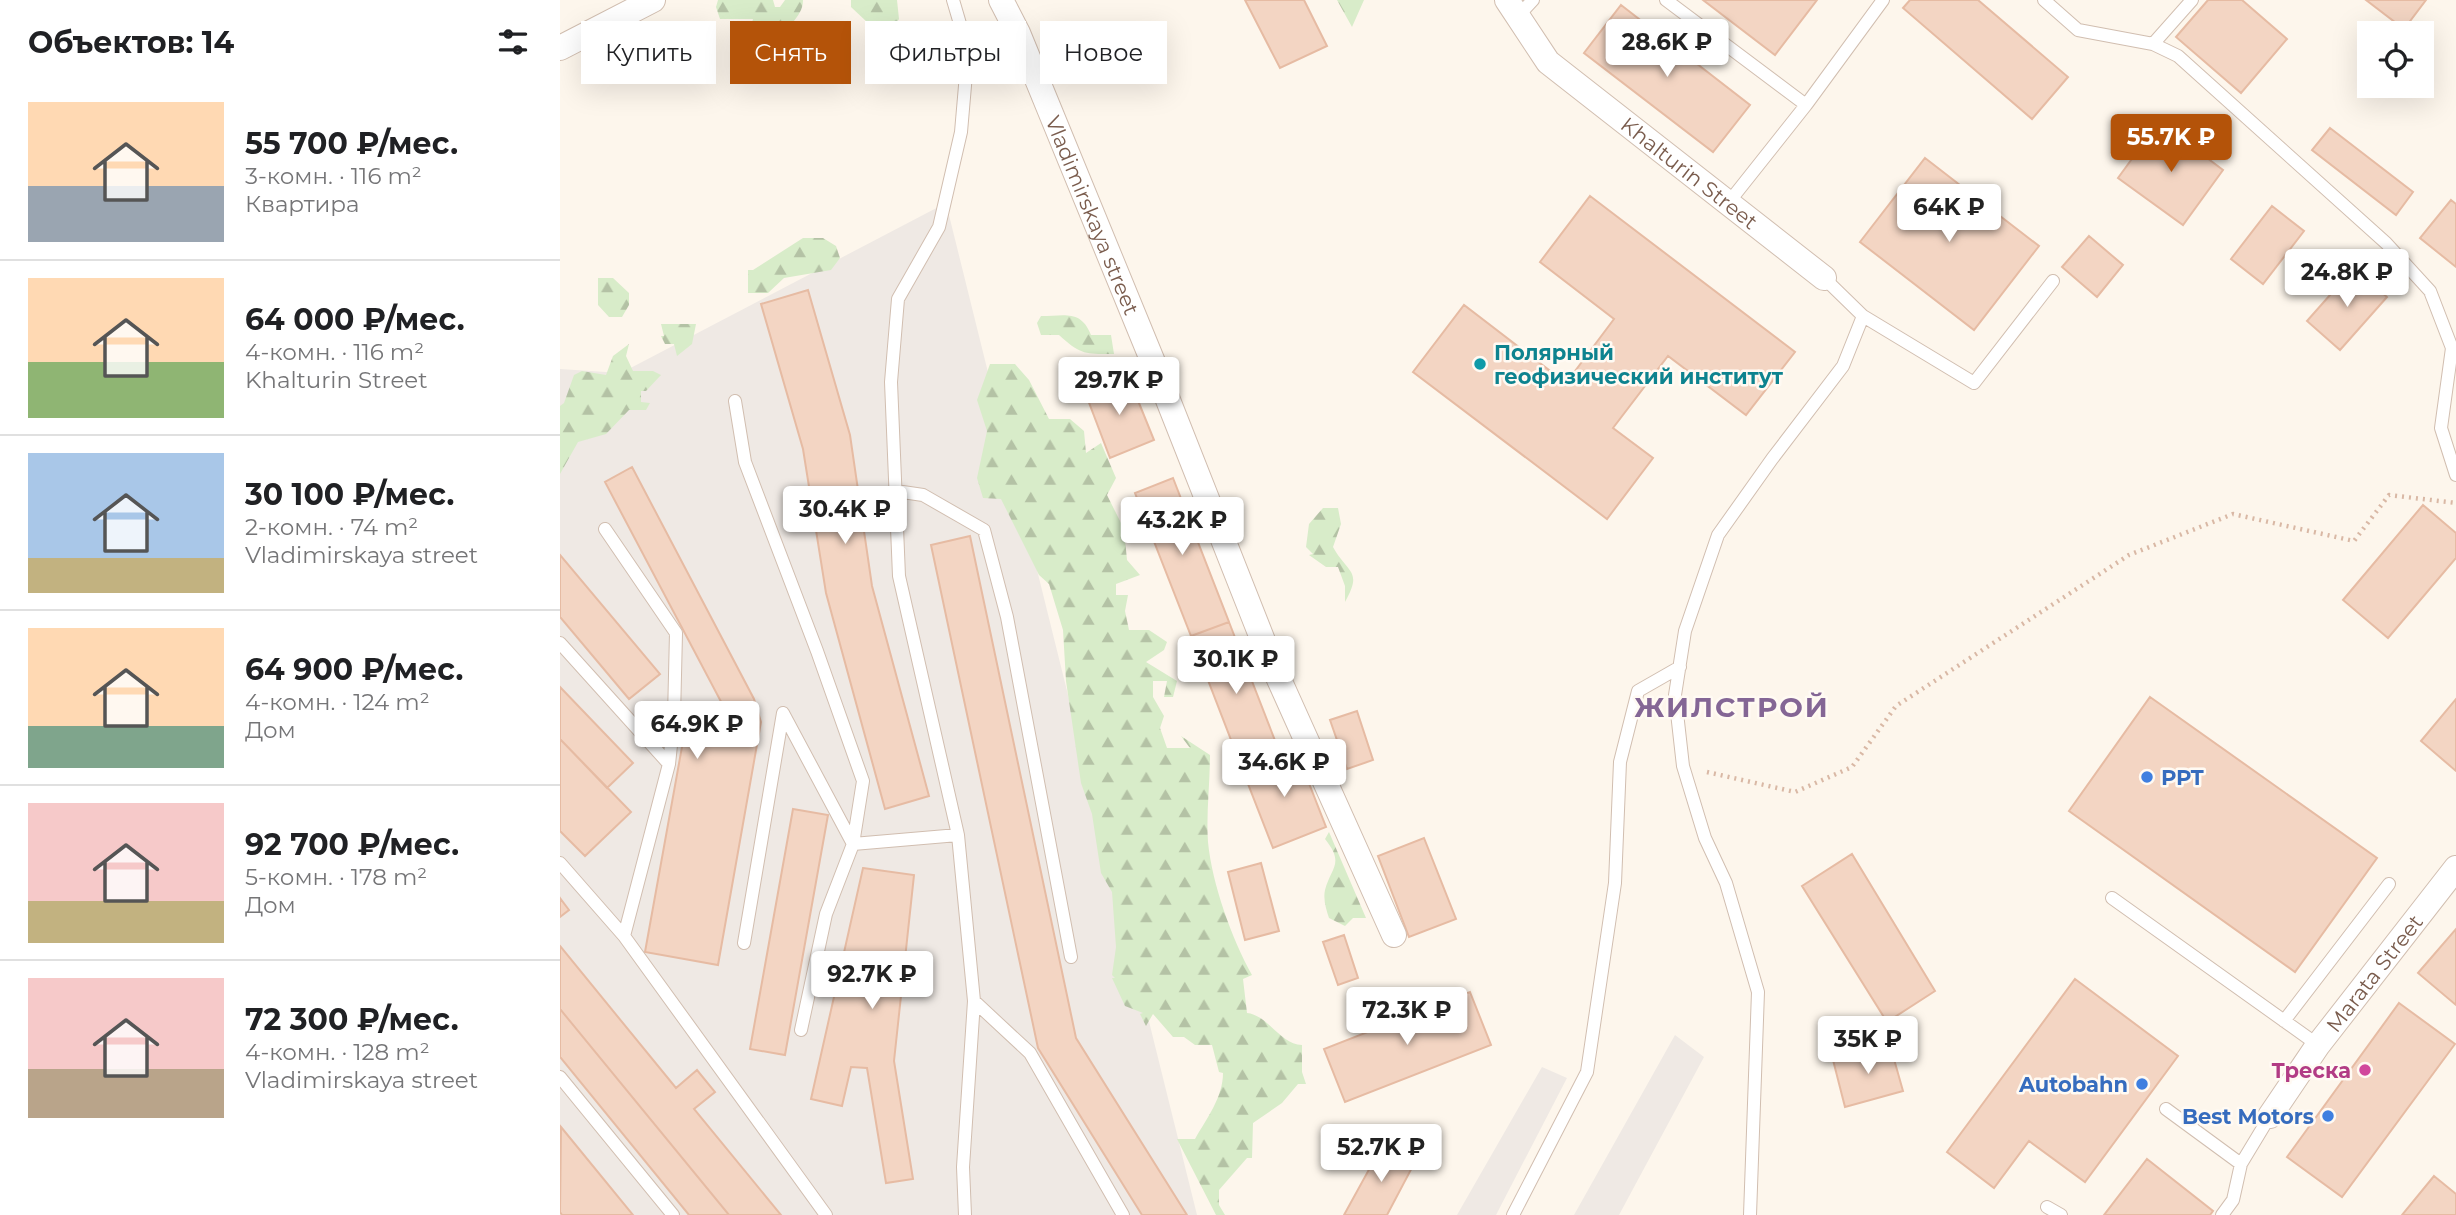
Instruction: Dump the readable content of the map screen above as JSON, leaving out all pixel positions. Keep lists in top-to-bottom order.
{
  "streets": {
    "street": ["Khalturin Street", "Vladimirskaya street", "Marata Street"]
  },
  "districts": ["ЖИЛСТРОЙ"],
  "places": [
    "Полярный геофизический институт",
    "РРТ",
    "Треска",
    "Autobahn",
    "Best Motors"
  ],
  "page": {
    "heading": "Объектов: 14",
    "price": [
      "28.6K ₽",
      "55.7K ₽",
      "64K ₽",
      "24.8K ₽",
      "29.7K ₽",
      "30.4K ₽",
      "43.2K ₽",
      "30.1K ₽",
      "64.9K ₽",
      "34.6K ₽",
      "92.7K ₽",
      "72.3K ₽",
      "35K ₽",
      "52.7K ₽"
    ],
    "chip": [
      "Купить",
      "Снять",
      "Фильтры",
      "Новое"
    ],
    "list": [
      {
        "name": "55 700 ₽/мес.",
        "note": "3-комн. · 116 m² · Квартира"
      },
      {
        "name": "64 000 ₽/мес.",
        "note": "4-комн. · 116 m² · Khalturin Street"
      },
      {
        "name": "30 100 ₽/мес.",
        "note": "2-комн. · 74 m² · Vladimirskaya street"
      },
      {
        "name": "64 900 ₽/мес.",
        "note": "4-комн. · 124 m² · Дом"
      },
      {
        "name": "92 700 ₽/мес.",
        "note": "5-комн. · 178 m² · Дом"
      },
      {
        "name": "72 300 ₽/мес.",
        "note": "4-комн. · 128 m² · Vladimirskaya street"
      }
    ]
  }
}
